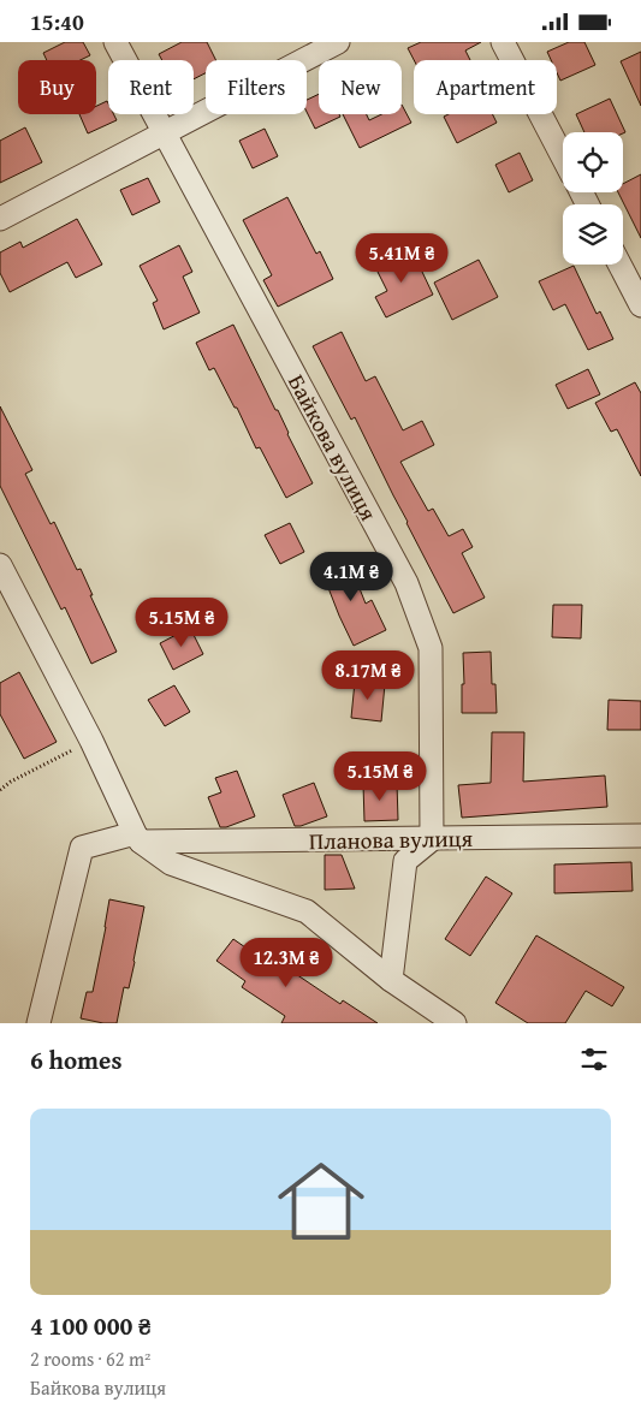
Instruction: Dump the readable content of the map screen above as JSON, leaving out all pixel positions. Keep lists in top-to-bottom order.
{
  "streets": {
    "street": ["Байкова вулиця", "Планова вулиця"]
  },
  "crossings": [
    ["Байкова вулиця", "Планова вулиця"]
  ],
  "page": {
    "status": "15:40",
    "chip": [
      "Buy",
      "Rent",
      "Filters",
      "New",
      "Apartment"
    ],
    "price": [
      "5.41M ₴",
      "4.1M ₴",
      "5.15M ₴",
      "8.17M ₴",
      "5.15M ₴",
      "12.3M ₴"
    ],
    "heading": "6 homes",
    "list": [
      {
        "name": "4 100 000 ₴",
        "note": "2 rooms · 62 m² · Байкова вулиця"
      }
    ]
  }
}
